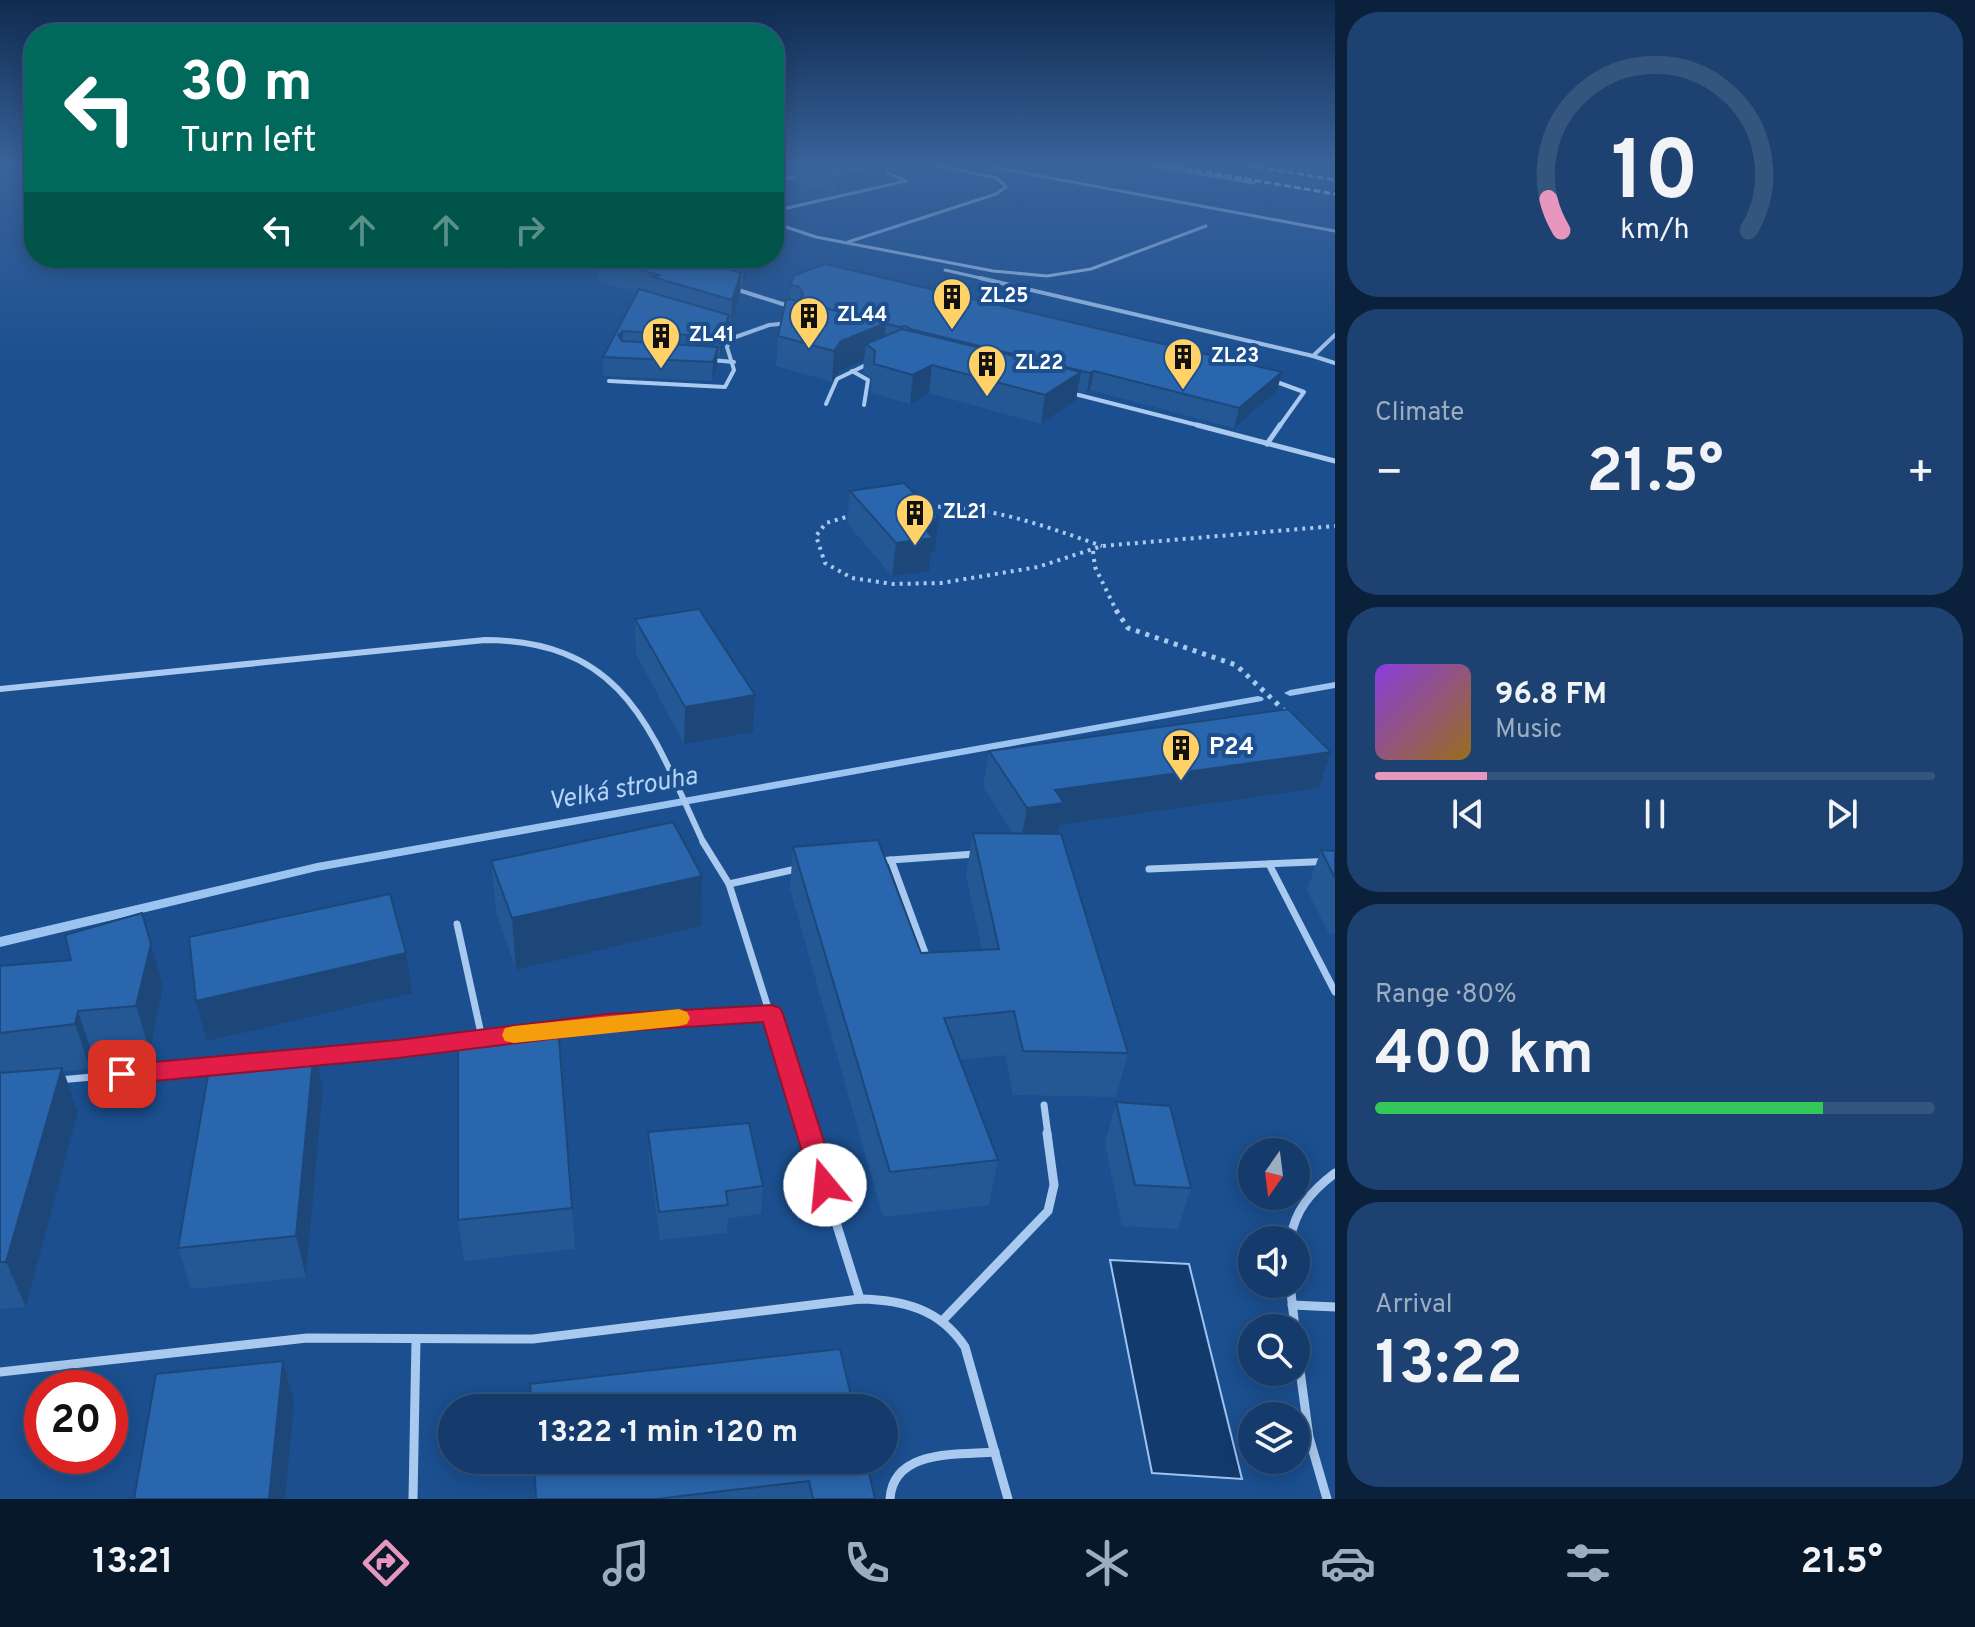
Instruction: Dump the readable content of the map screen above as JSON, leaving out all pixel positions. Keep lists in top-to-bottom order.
{
  "water": ["Velká strouha"],
  "places": {
    "building": [
      "ZL25",
      "ZL44",
      "ZL41",
      "ZL23",
      "ZL22",
      "ZL21",
      "P24"
    ]
  },
  "north": "bottom",
  "page": {
    "turn": ["30 m", "Turn left"],
    "tile": [
      "Climate",
      ["Range · 80%", "400 km"],
      ["Arrival", "13:22"]
    ],
    "heat": ["−", "21.5°", "+"],
    "song": ["96.8 FM", "Music"],
    "limit": "20",
    "trip": "13:22 · 1 min · 120 m",
    "tabs": ["13:21", "21.5°"],
    "gauge": ["10", "km/h"]
  }
}
